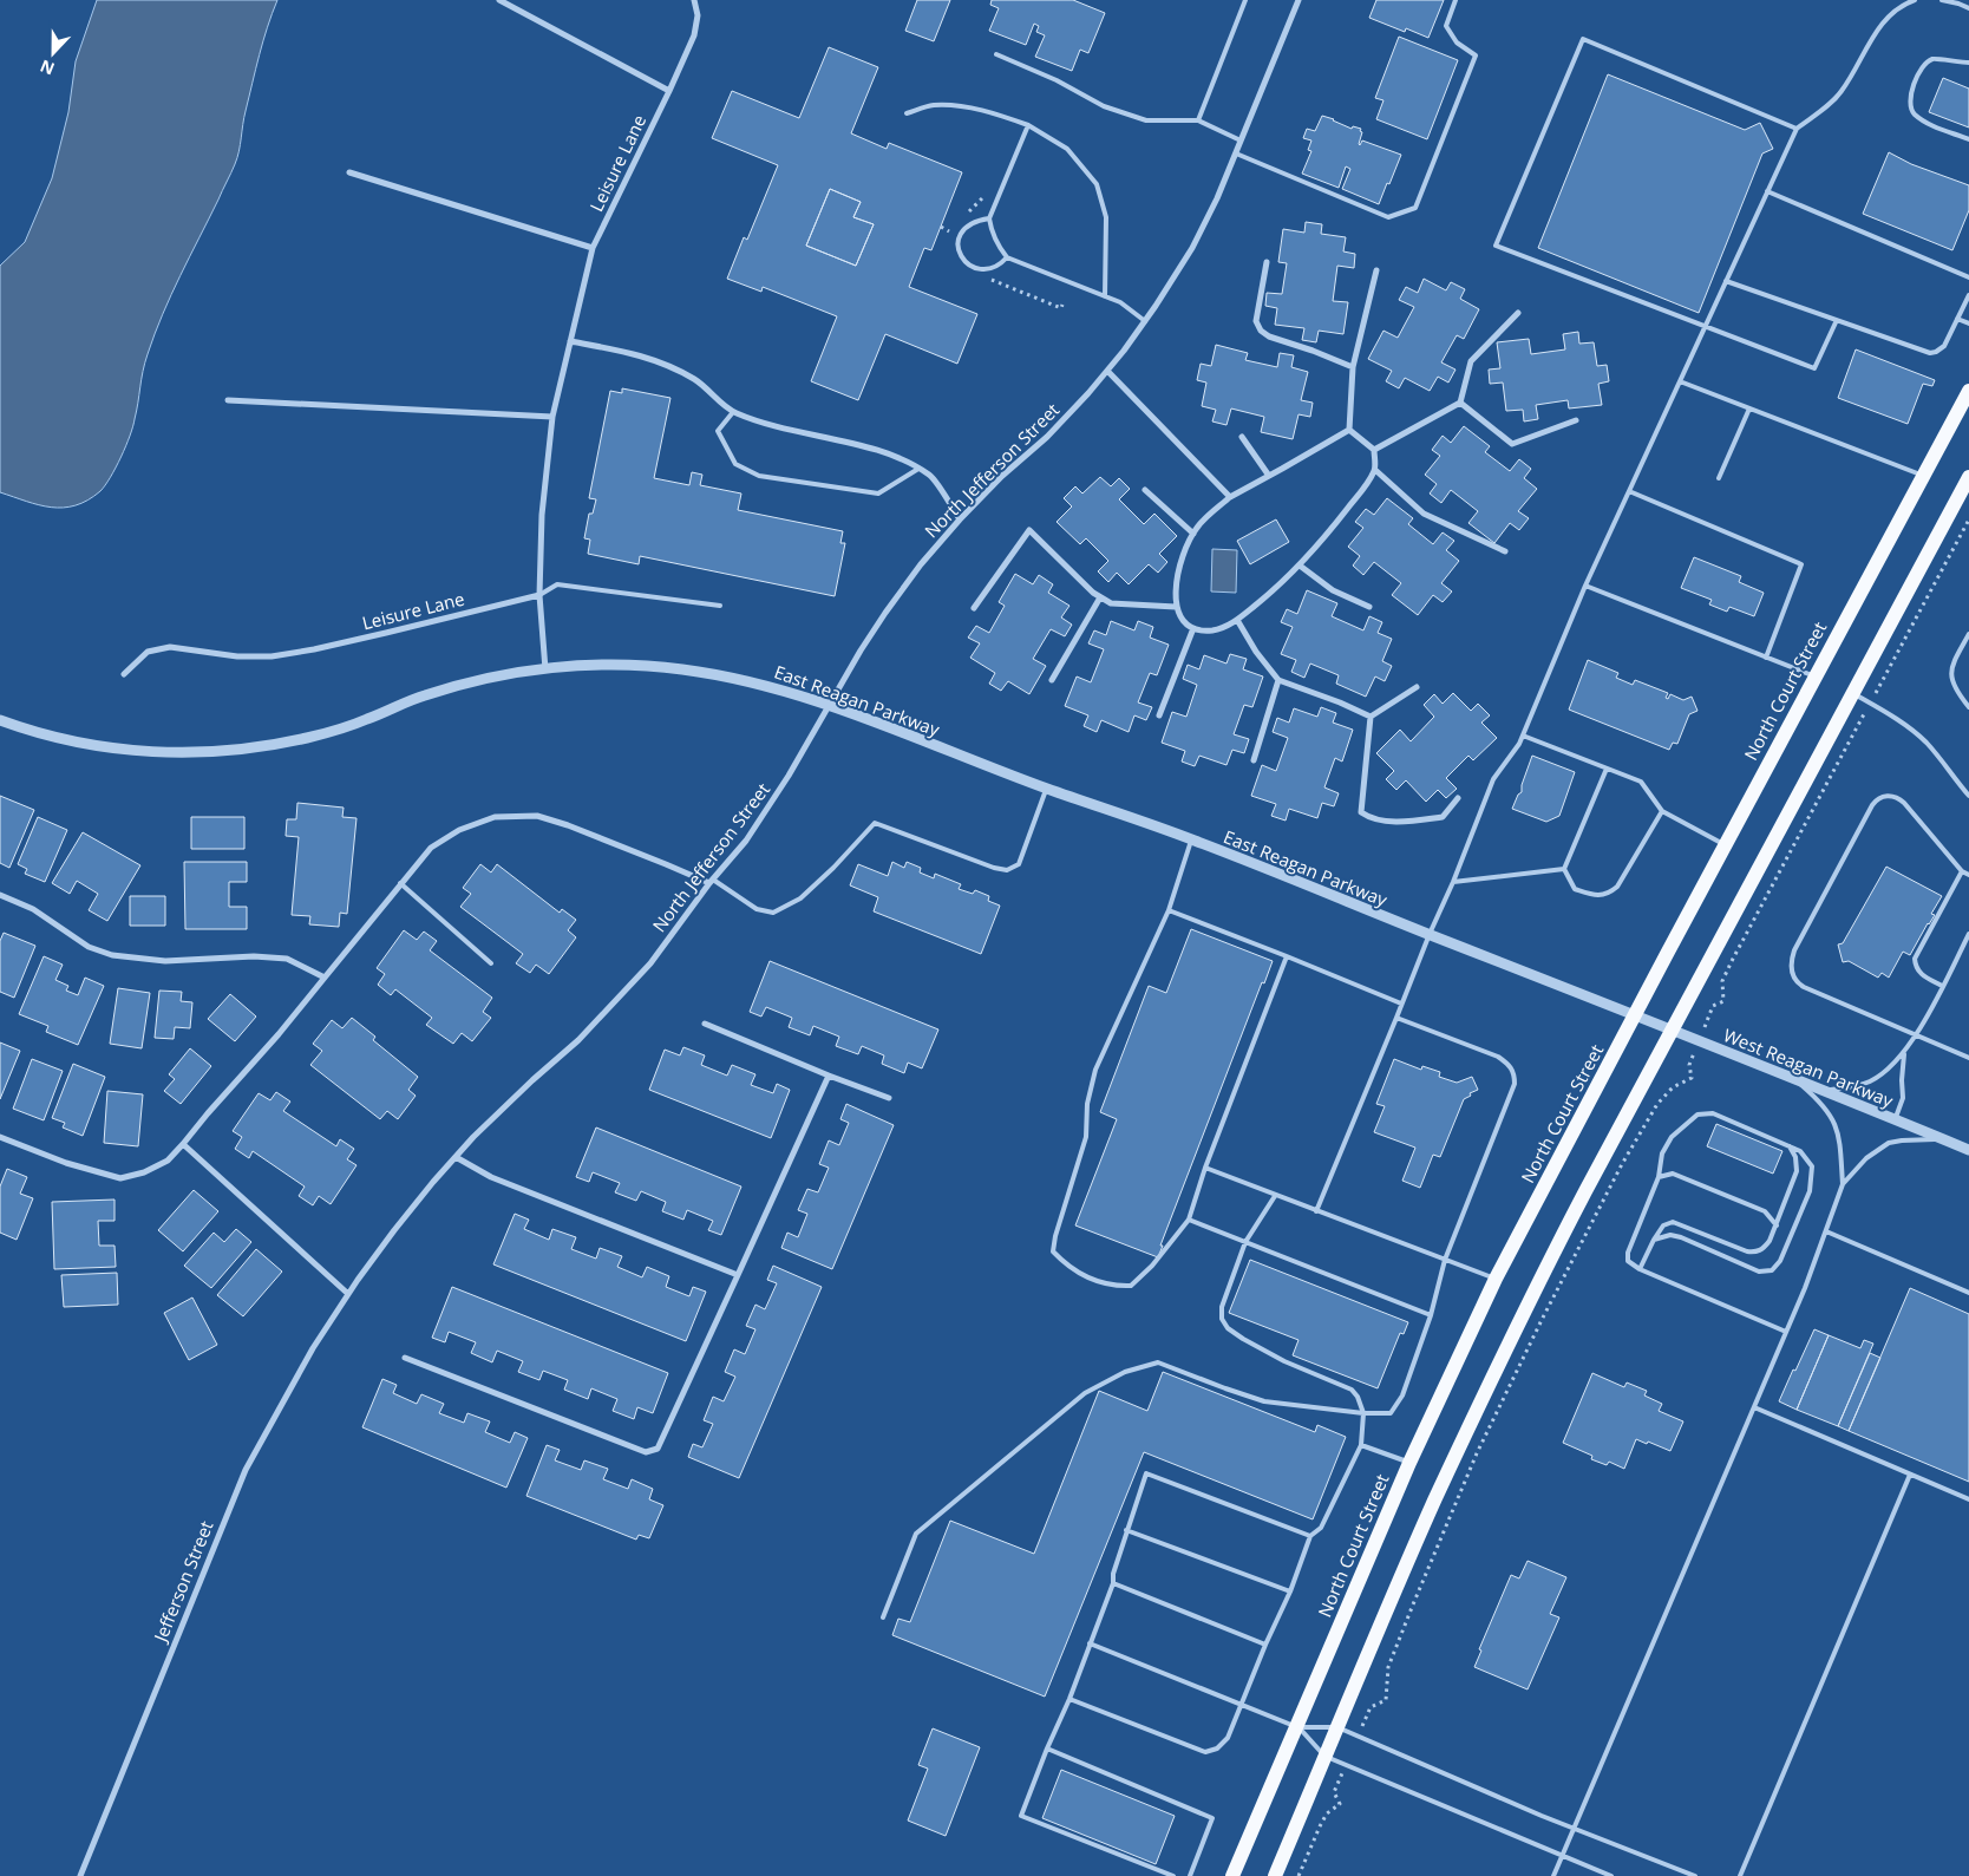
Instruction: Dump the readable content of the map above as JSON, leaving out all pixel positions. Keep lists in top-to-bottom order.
{
  "streets": {
    "main road": ["North Court Street"],
    "street": [
      "Leisure Lane",
      "North Jefferson Street",
      "East Reagan Parkway",
      "West Reagan Parkway",
      "Jefferson Street"
    ]
  },
  "crossings": [
    ["North Jefferson Street", "East Reagan Parkway"],
    ["North Jefferson Street", "Jefferson Street"],
    ["North Court Street", "East Reagan Parkway"],
    ["North Court Street", "West Reagan Parkway"],
    ["East Reagan Parkway", "West Reagan Parkway"]
  ],
  "north": "bottom"
}
